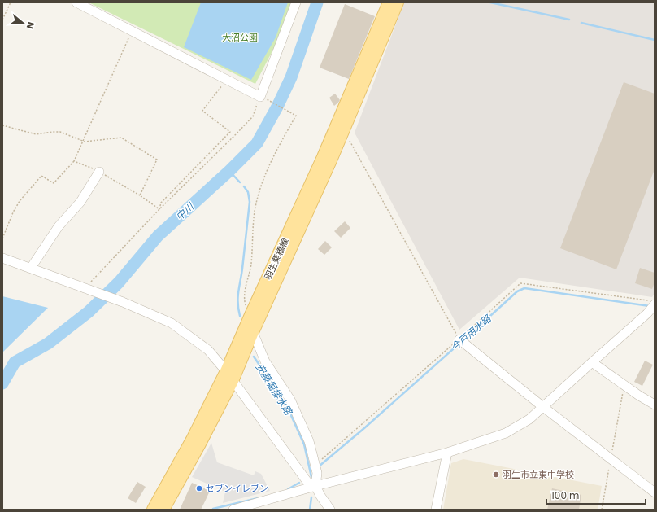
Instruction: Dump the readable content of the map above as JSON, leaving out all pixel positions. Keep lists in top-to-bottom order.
{
  "streets": {
    "main road": ["羽生栗橋線"]
  },
  "water": ["中川", "今戸用水路", "安藤堀排水路"],
  "parks": ["大沼公園"],
  "places": ["羽生市立東中学校", "セブンイレブン"],
  "scale_bar": "100 m",
  "north": "right"
}
